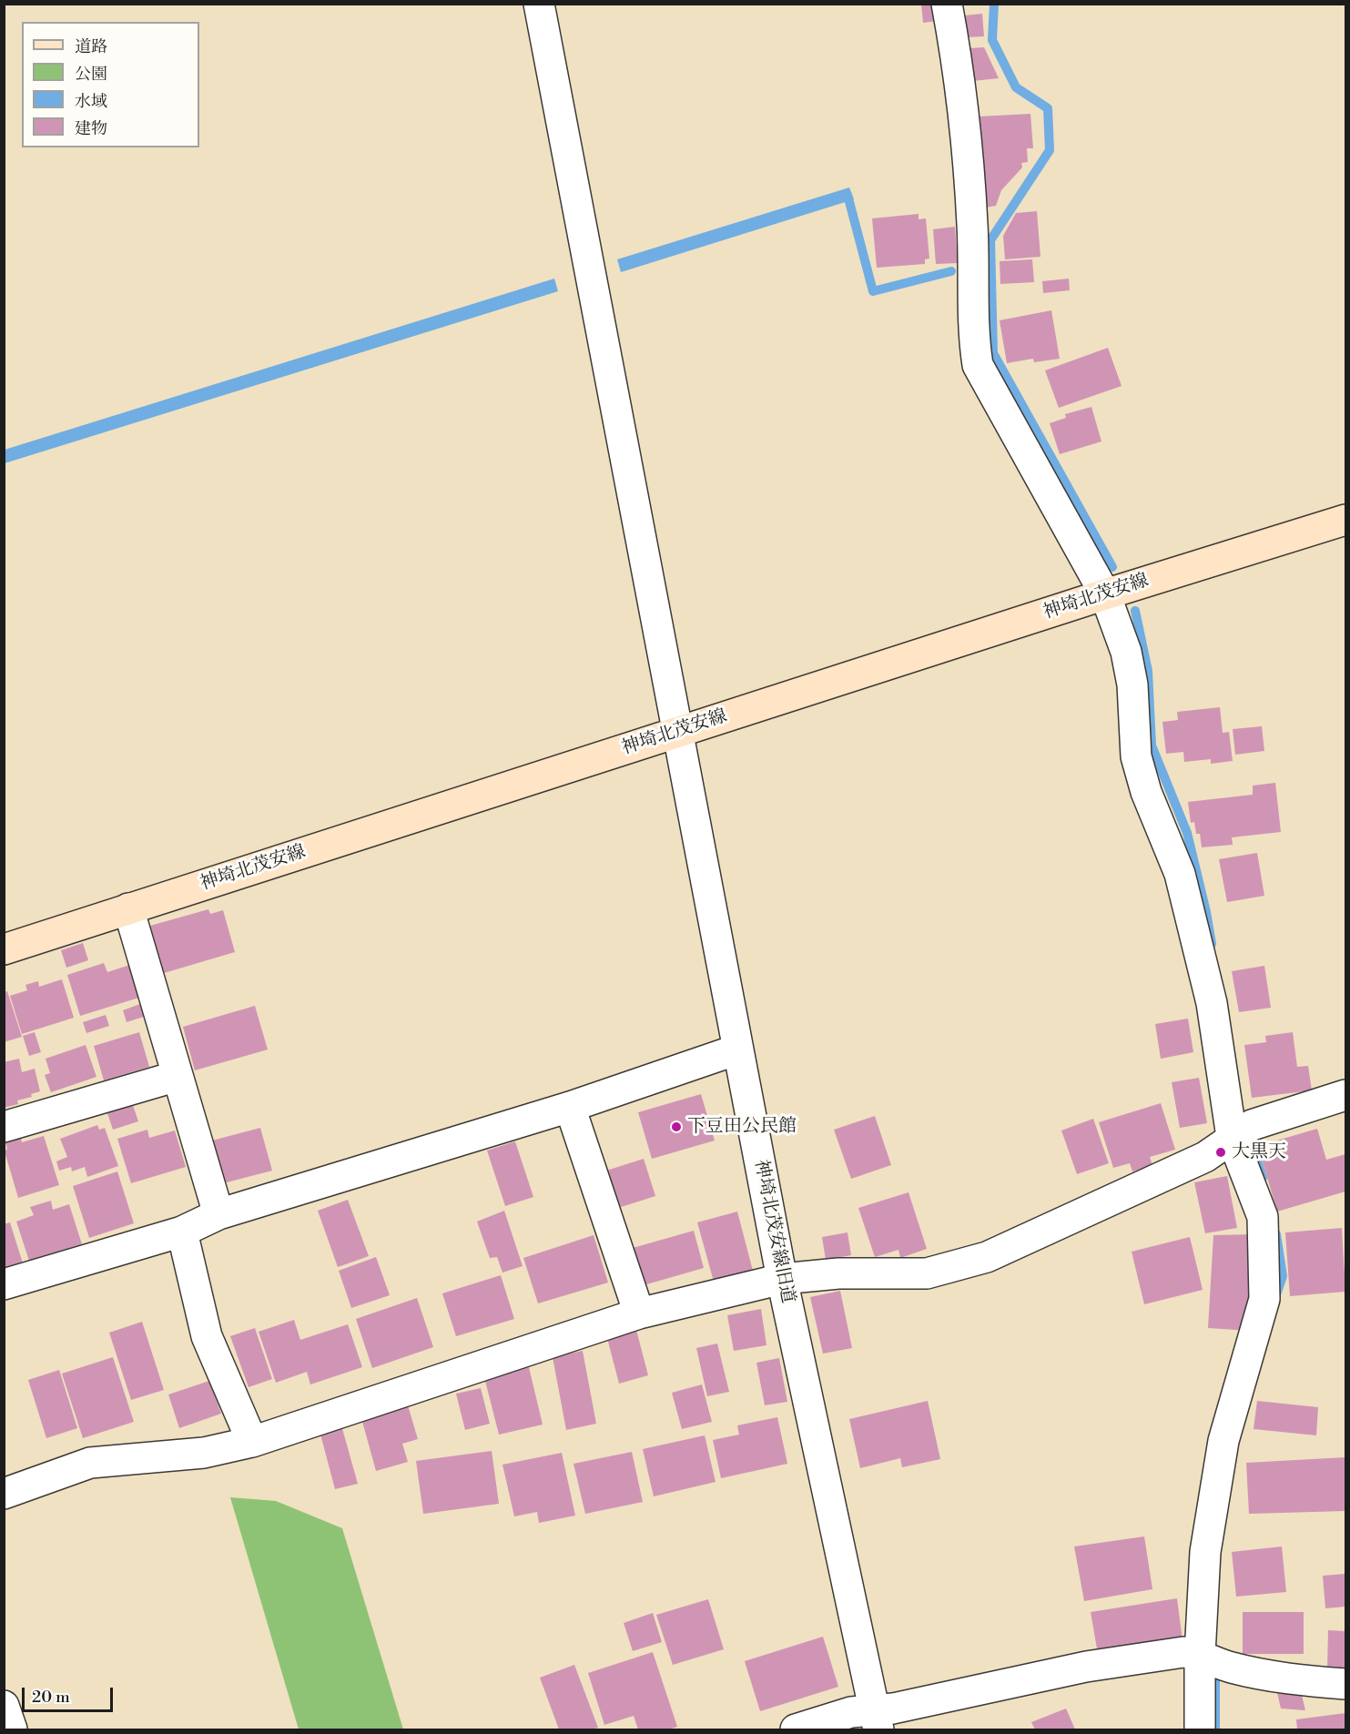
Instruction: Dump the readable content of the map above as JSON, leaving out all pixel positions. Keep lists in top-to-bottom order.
{
  "streets": {
    "main road": ["神埼北茂安線"],
    "street": ["神埼北茂安線旧道"]
  },
  "crossings": [
    ["神埼北茂安線", "神埼北茂安線旧道"]
  ],
  "places": ["下豆田公民館", "大黒天"],
  "legend": [
    "道路",
    "公園",
    "水域",
    "建物"
  ],
  "scale_bar": "20 m"
}
